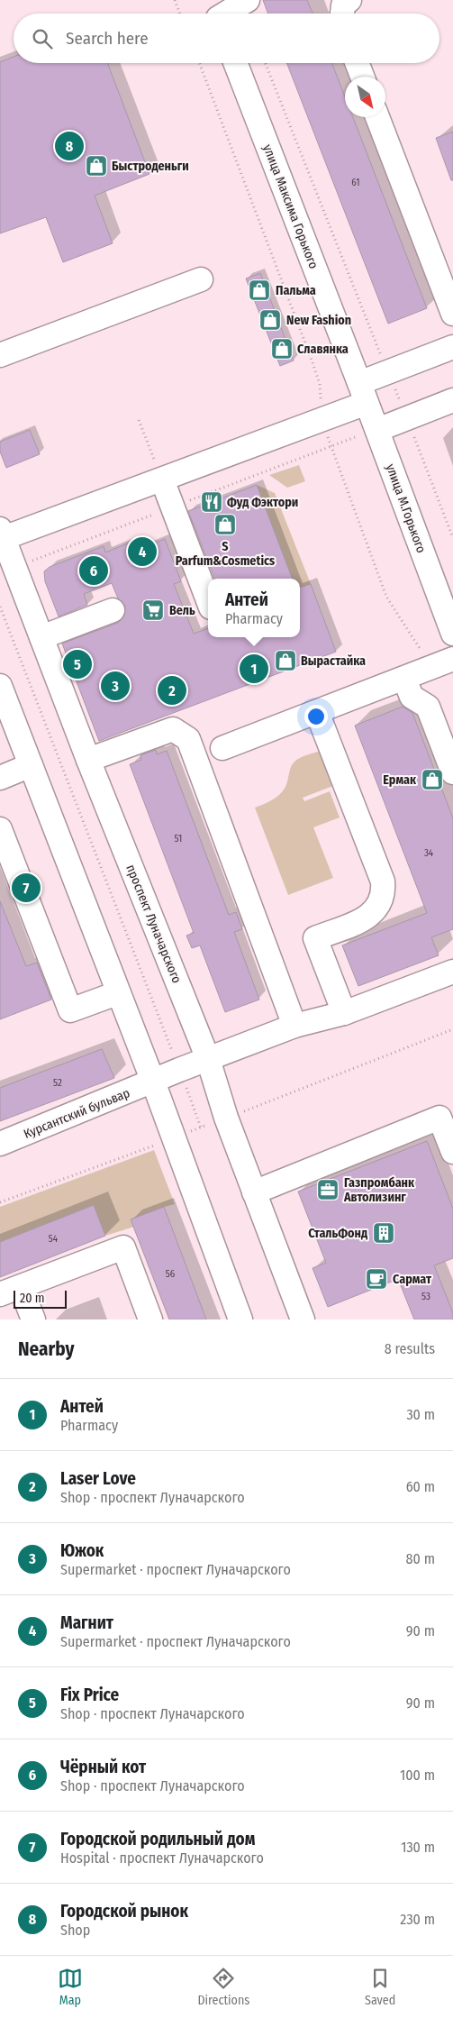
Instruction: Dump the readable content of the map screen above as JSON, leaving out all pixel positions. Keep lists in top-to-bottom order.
{
  "streets": {
    "street": [
      "улица Максима Горького",
      "улица М.Горького",
      "проспект Луначарского",
      "Курсантский бульвар"
    ]
  },
  "crossings": [
    ["улица Максима Горького", "улица М.Горького"],
    ["проспект Луначарского", "Курсантский бульвар"]
  ],
  "places": {
    "shop": [
      "Быстроденьги",
      "Пальма",
      "New Fashion",
      "Славянка",
      "S Parfum&Cosmetics",
      "Вырастайка",
      "Ермак"
    ],
    "restaurant": ["Фуд Фэктори"],
    "supermarket": ["Вель"],
    "office": ["Газпромбанк Автолизинг"],
    "building": ["СтальФонд"],
    "cafe": ["Сармат"]
  },
  "house_numbers": [
    "61",
    "51",
    "34",
    "52",
    "54",
    "56",
    "53"
  ],
  "scale_bar": "20 m",
  "north": "bottom right",
  "page": {
    "search": "Search here",
    "pins": [
      "8",
      "4",
      "6",
      "5",
      "1",
      "3",
      "2",
      "7"
    ],
    "popup": ["Антей", "Pharmacy"],
    "scale": "20 m",
    "heading": ["Nearby", "8 results"],
    "list": [
      {
        "mark": "1",
        "name": "Антей",
        "note": "Pharmacy",
        "value": "30 m"
      },
      {
        "mark": "2",
        "name": "Laser Love",
        "note": "Shop · проспект Луначарского",
        "value": "60 m"
      },
      {
        "mark": "3",
        "name": "Южок",
        "note": "Supermarket · проспект Луначарского",
        "value": "80 m"
      },
      {
        "mark": "4",
        "name": "Магнит",
        "note": "Supermarket · проспект Луначарского",
        "value": "90 m"
      },
      {
        "mark": "5",
        "name": "Fix Price",
        "note": "Shop · проспект Луначарского",
        "value": "90 m"
      },
      {
        "mark": "6",
        "name": "Чёрный кот",
        "note": "Shop · проспект Луначарского",
        "value": "100 m"
      },
      {
        "mark": "7",
        "name": "Городской родильный дом",
        "note": "Hospital · проспект Луначарского",
        "value": "130 m"
      },
      {
        "mark": "8",
        "name": "Городской рынок",
        "note": "Shop",
        "value": "230 m"
      }
    ],
    "nav": ["Map", "Directions", "Saved"]
  }
}
